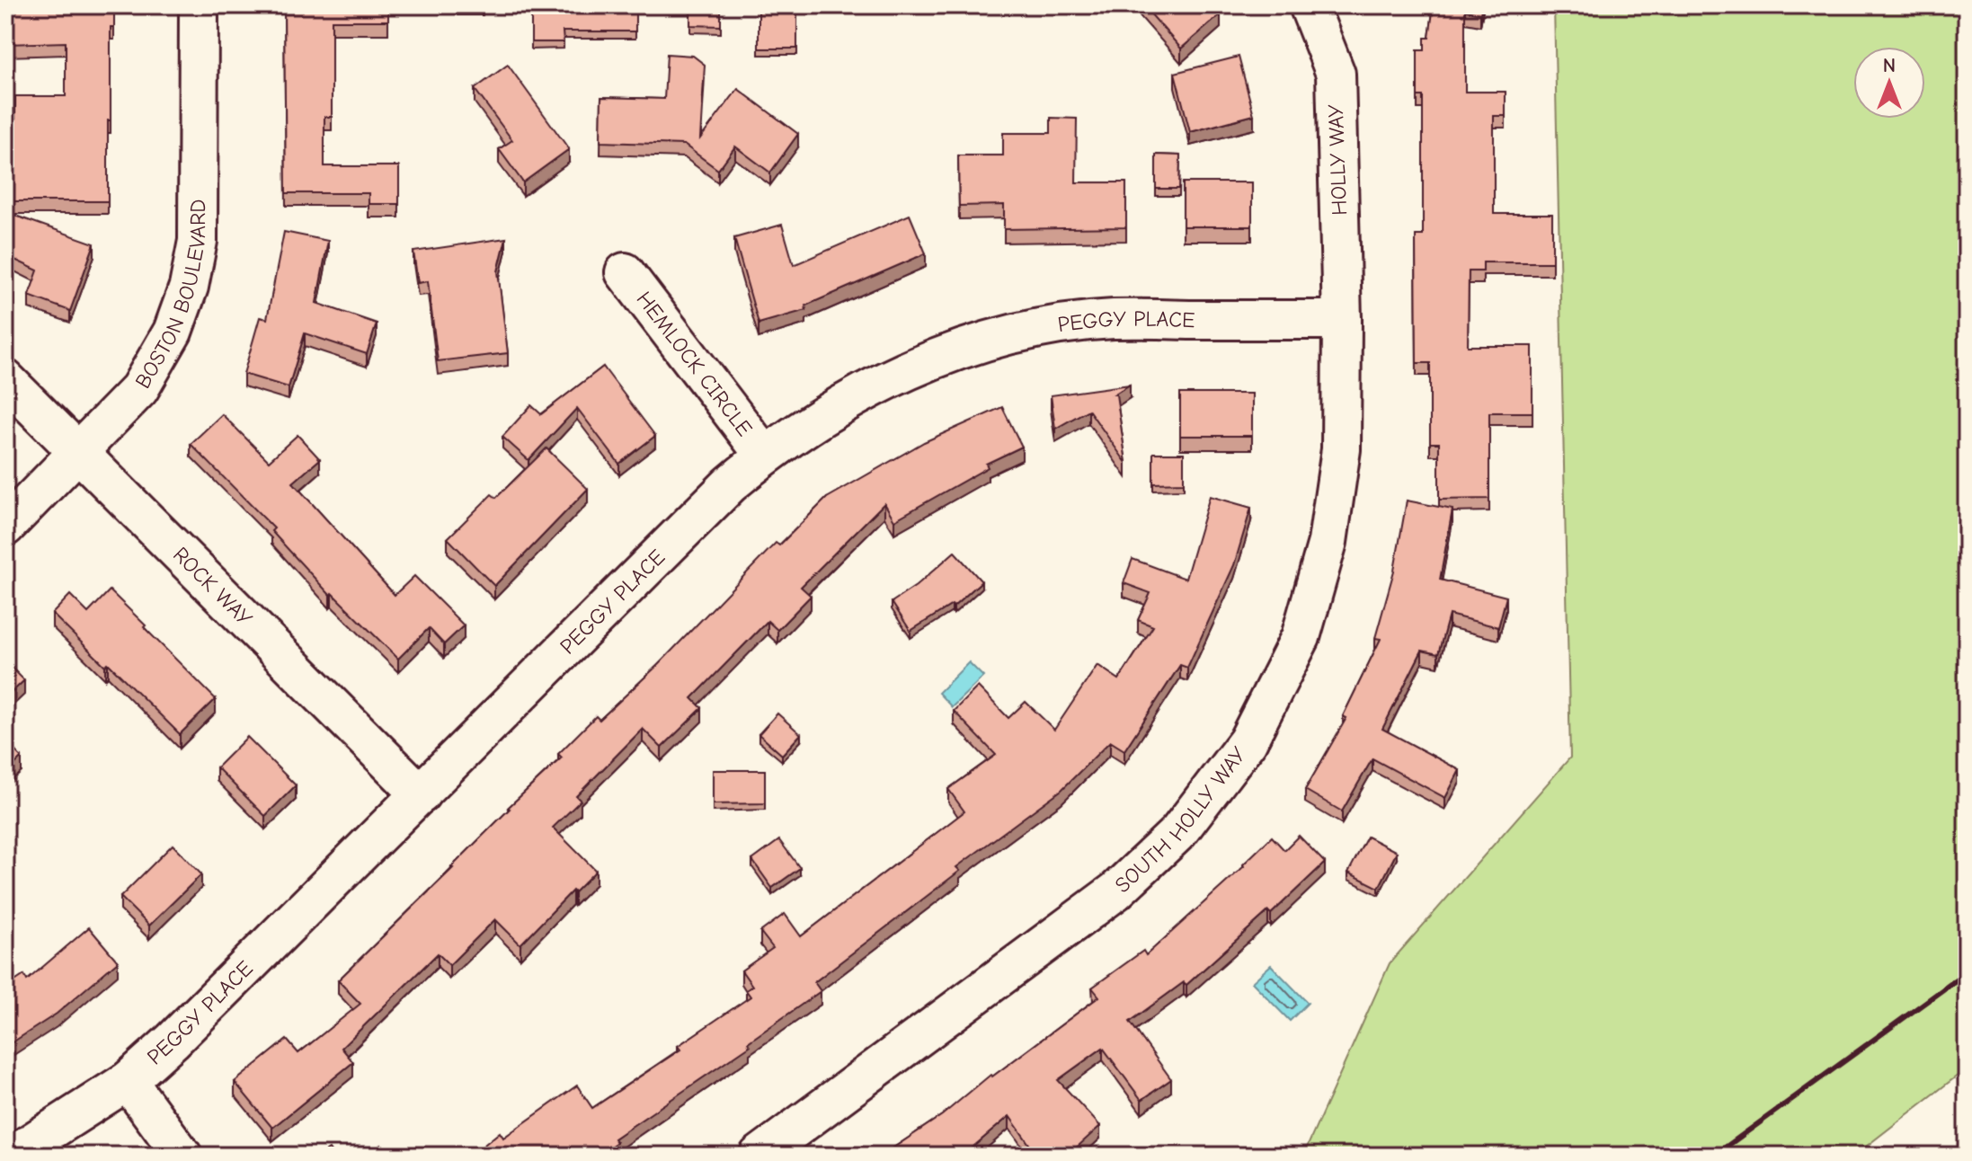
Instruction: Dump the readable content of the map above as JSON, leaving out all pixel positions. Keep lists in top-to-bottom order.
{
  "streets": {
    "street": [
      "HOLLY WAY",
      "BOSTON BOULEVARD",
      "PEGGY PLACE",
      "HEMLOCK CIRCLE",
      "ROCK WAY",
      "SOUTH HOLLY WAY"
    ]
  },
  "crossings": [
    ["HOLLY WAY", "PEGGY PLACE"],
    ["HOLLY WAY", "SOUTH HOLLY WAY"],
    ["BOSTON BOULEVARD", "ROCK WAY"],
    ["PEGGY PLACE", "HEMLOCK CIRCLE"],
    ["PEGGY PLACE", "ROCK WAY"],
    ["PEGGY PLACE", "SOUTH HOLLY WAY"]
  ],
  "north": "top"
}
